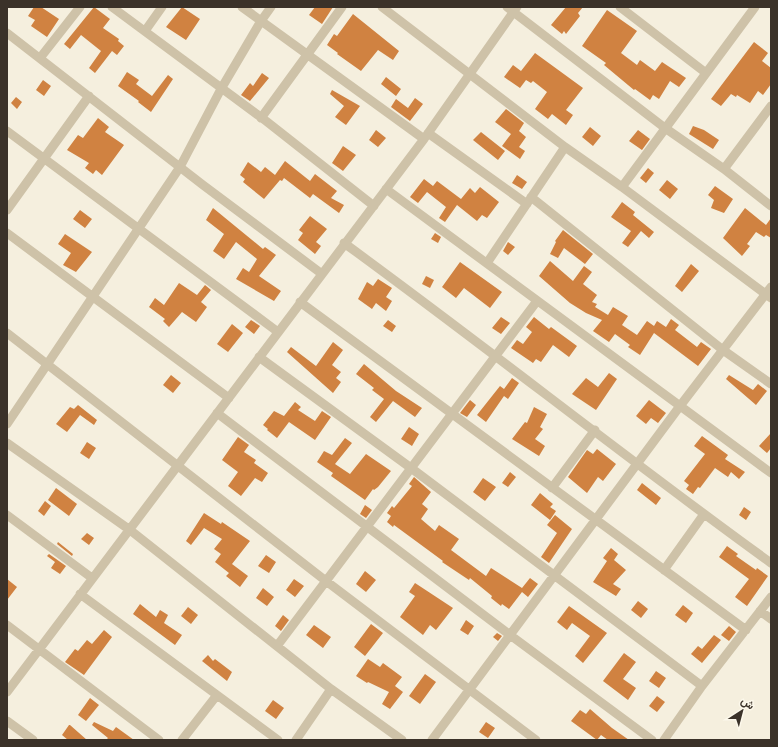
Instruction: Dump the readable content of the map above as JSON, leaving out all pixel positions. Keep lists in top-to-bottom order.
{
  "north": "top right"
}
